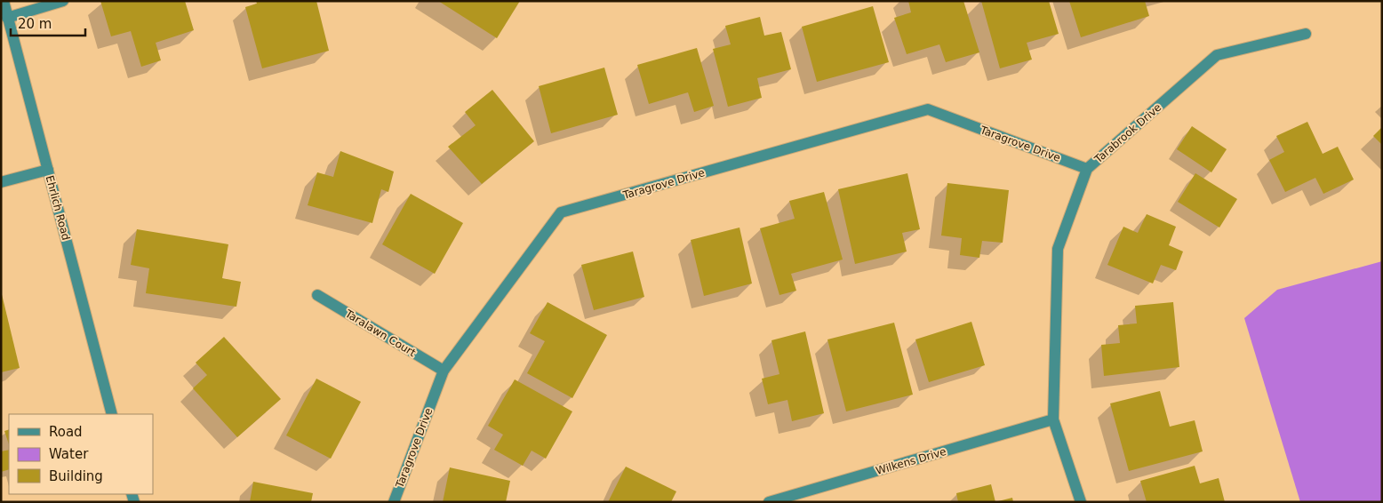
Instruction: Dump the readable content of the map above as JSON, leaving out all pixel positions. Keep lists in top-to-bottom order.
{
  "streets": {
    "street": [
      "Tarabrook Drive",
      "Taragrove Drive",
      "Ehrlich Road",
      "Taralawn Court",
      "Wilkens Drive"
    ]
  },
  "crossings": [
    ["Tarabrook Drive", "Taragrove Drive"],
    ["Tarabrook Drive", "Wilkens Drive"],
    ["Taragrove Drive", "Taralawn Court"]
  ],
  "legend": ["Road", "Water", "Building"],
  "scale_bar": "20 m"
}
